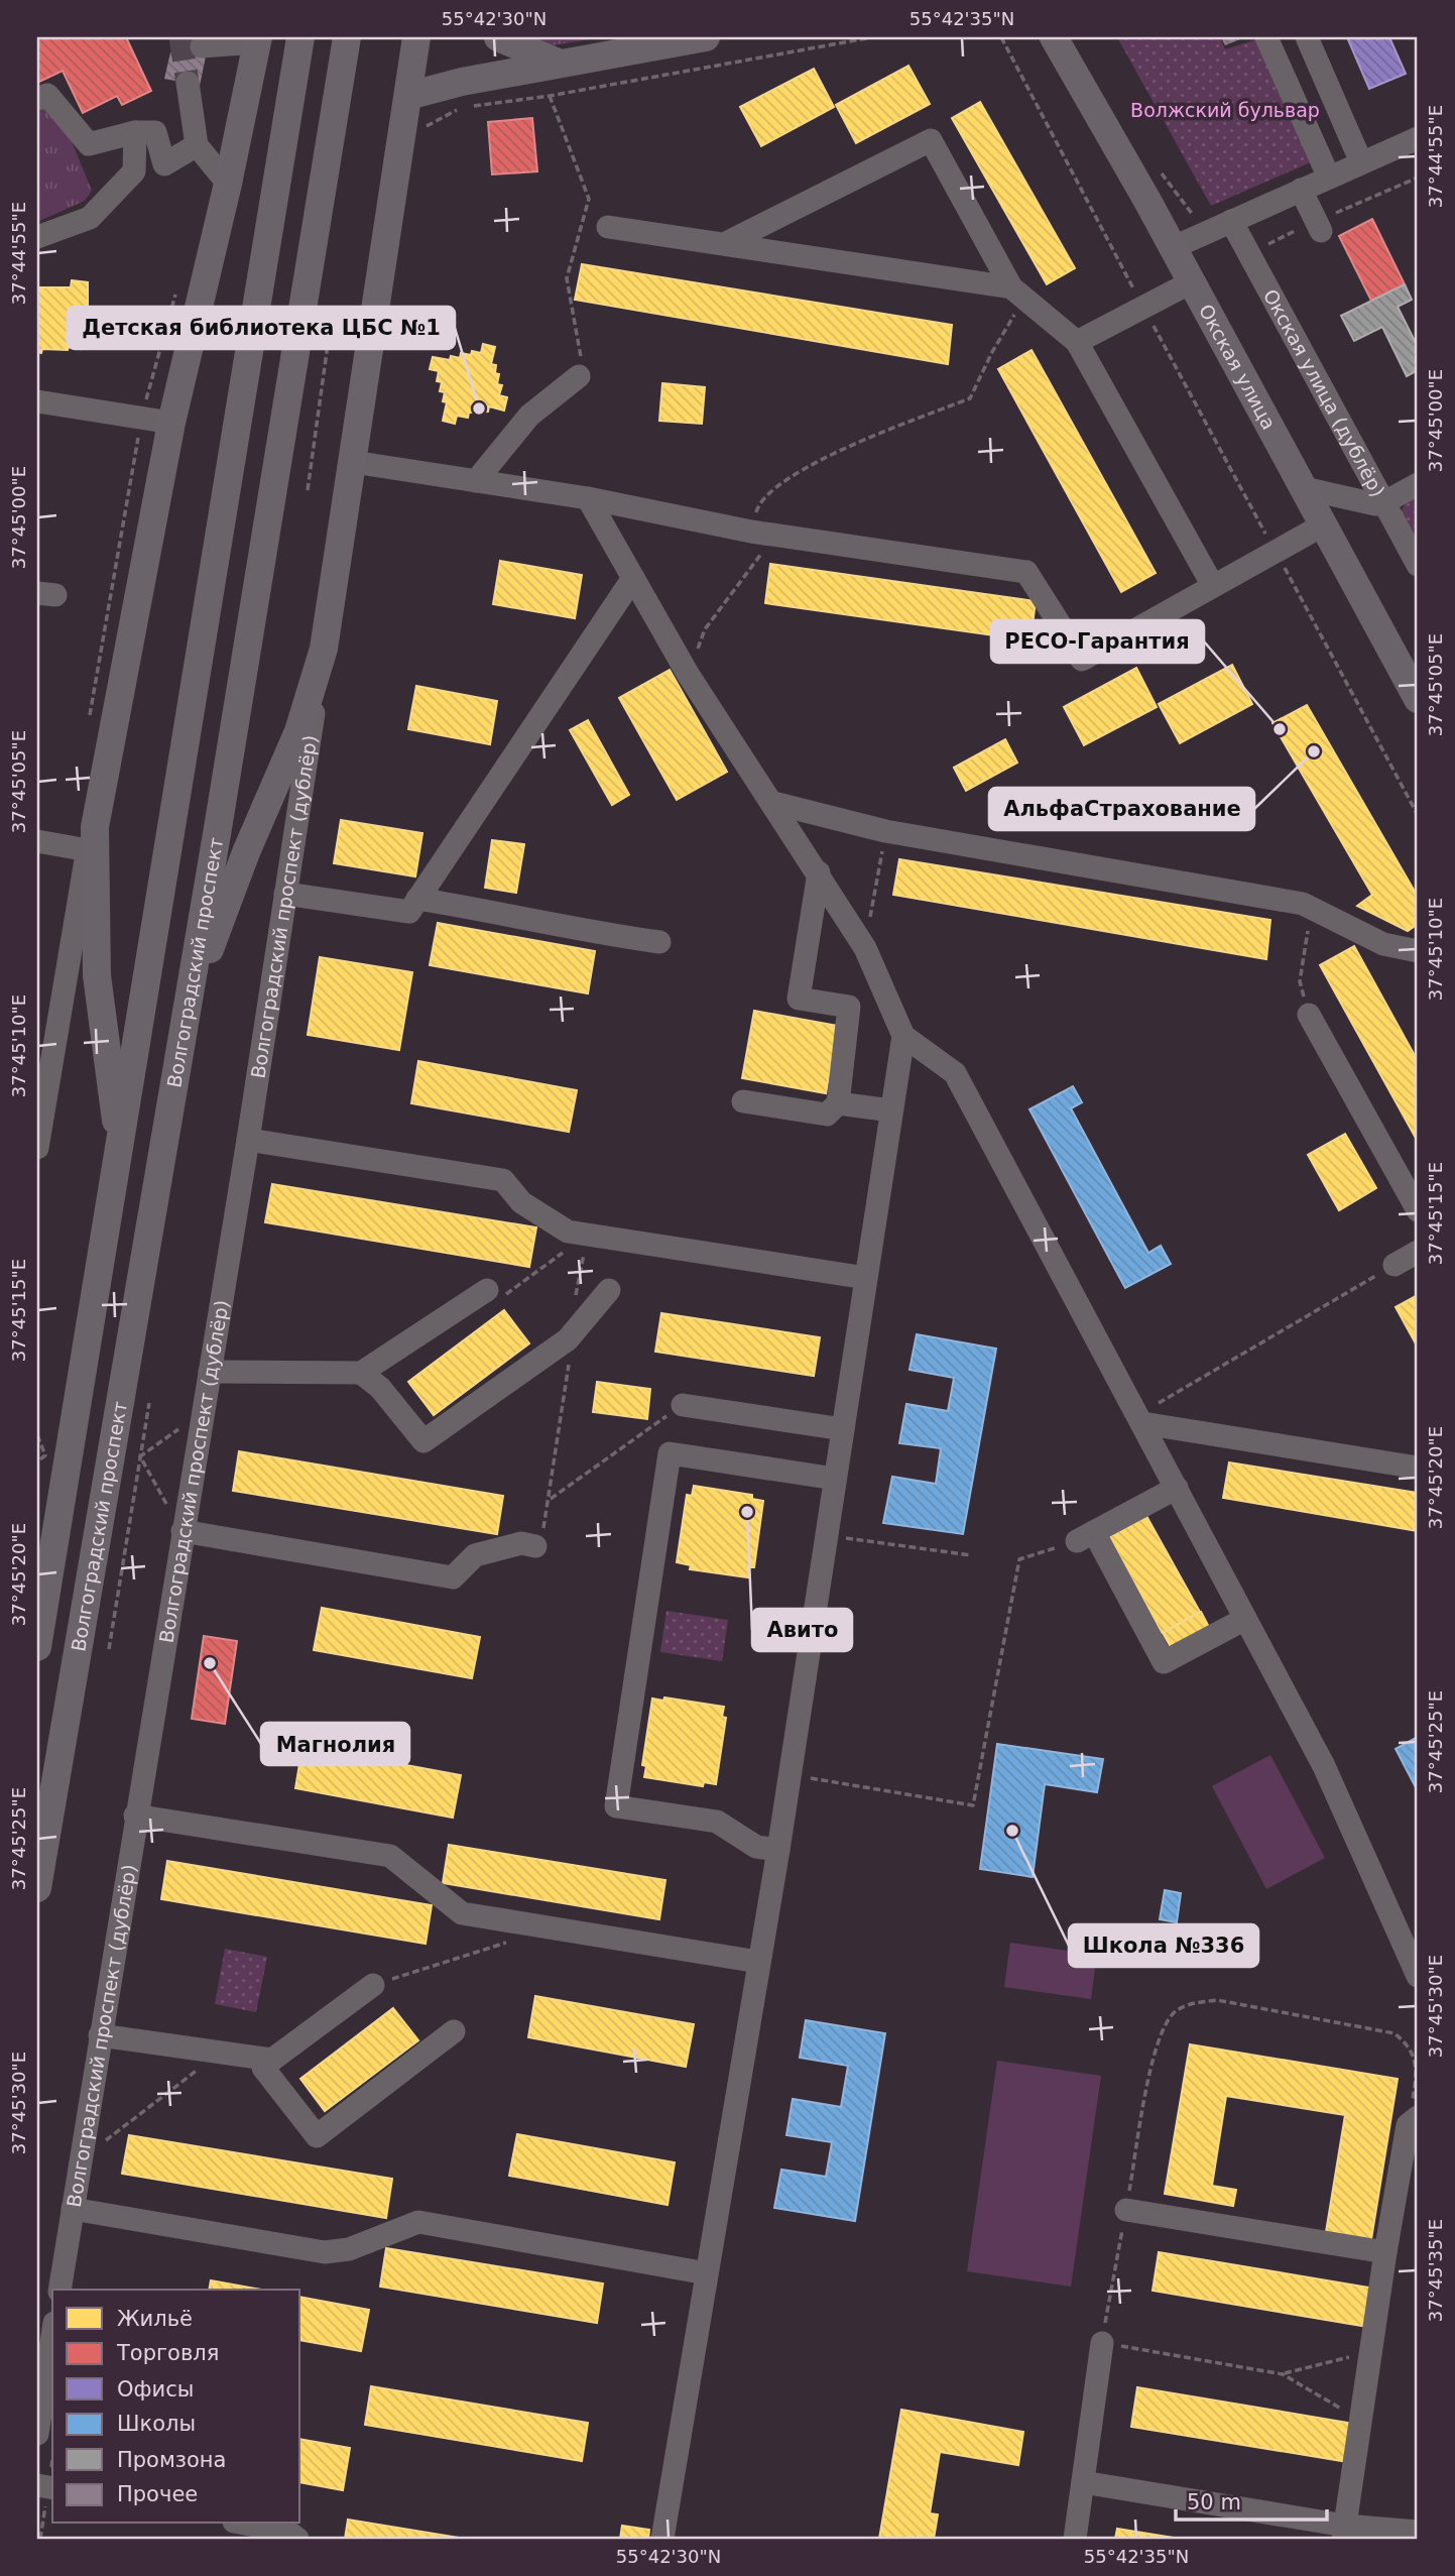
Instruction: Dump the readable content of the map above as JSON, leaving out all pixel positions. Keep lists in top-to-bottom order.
{
  "streets": {
    "main road": ["Окская улица", "Волгоградский проспект (дублёр)", "Волгоградский проспект"],
    "street": ["Окская улица (дублёр)"]
  },
  "crossings": [
    ["Волгоградский проспект (дублёр)", "Волгоградский проспект"]
  ],
  "parks": ["Волжский бульвар"],
  "places": [
    "Детская библиотека ЦБС №1",
    "РЕСО-Гарантия",
    "АльфаСтрахование",
    "Авито",
    "Магнолия",
    "Школа №336"
  ],
  "legend": [
    "Жильё",
    "Торговля",
    "Офисы",
    "Школы",
    "Промзона",
    "Прочее"
  ],
  "scale_bar": "50 m",
  "coordinates": [
    "55°42'30\"N",
    "55°42'35\"N",
    "37°44'55\"E",
    "37°45'00\"E",
    "37°45'05\"E",
    "37°45'10\"E",
    "37°45'15\"E",
    "37°45'20\"E",
    "37°45'25\"E",
    "37°45'30\"E",
    "37°45'35\"E"
  ]
}
